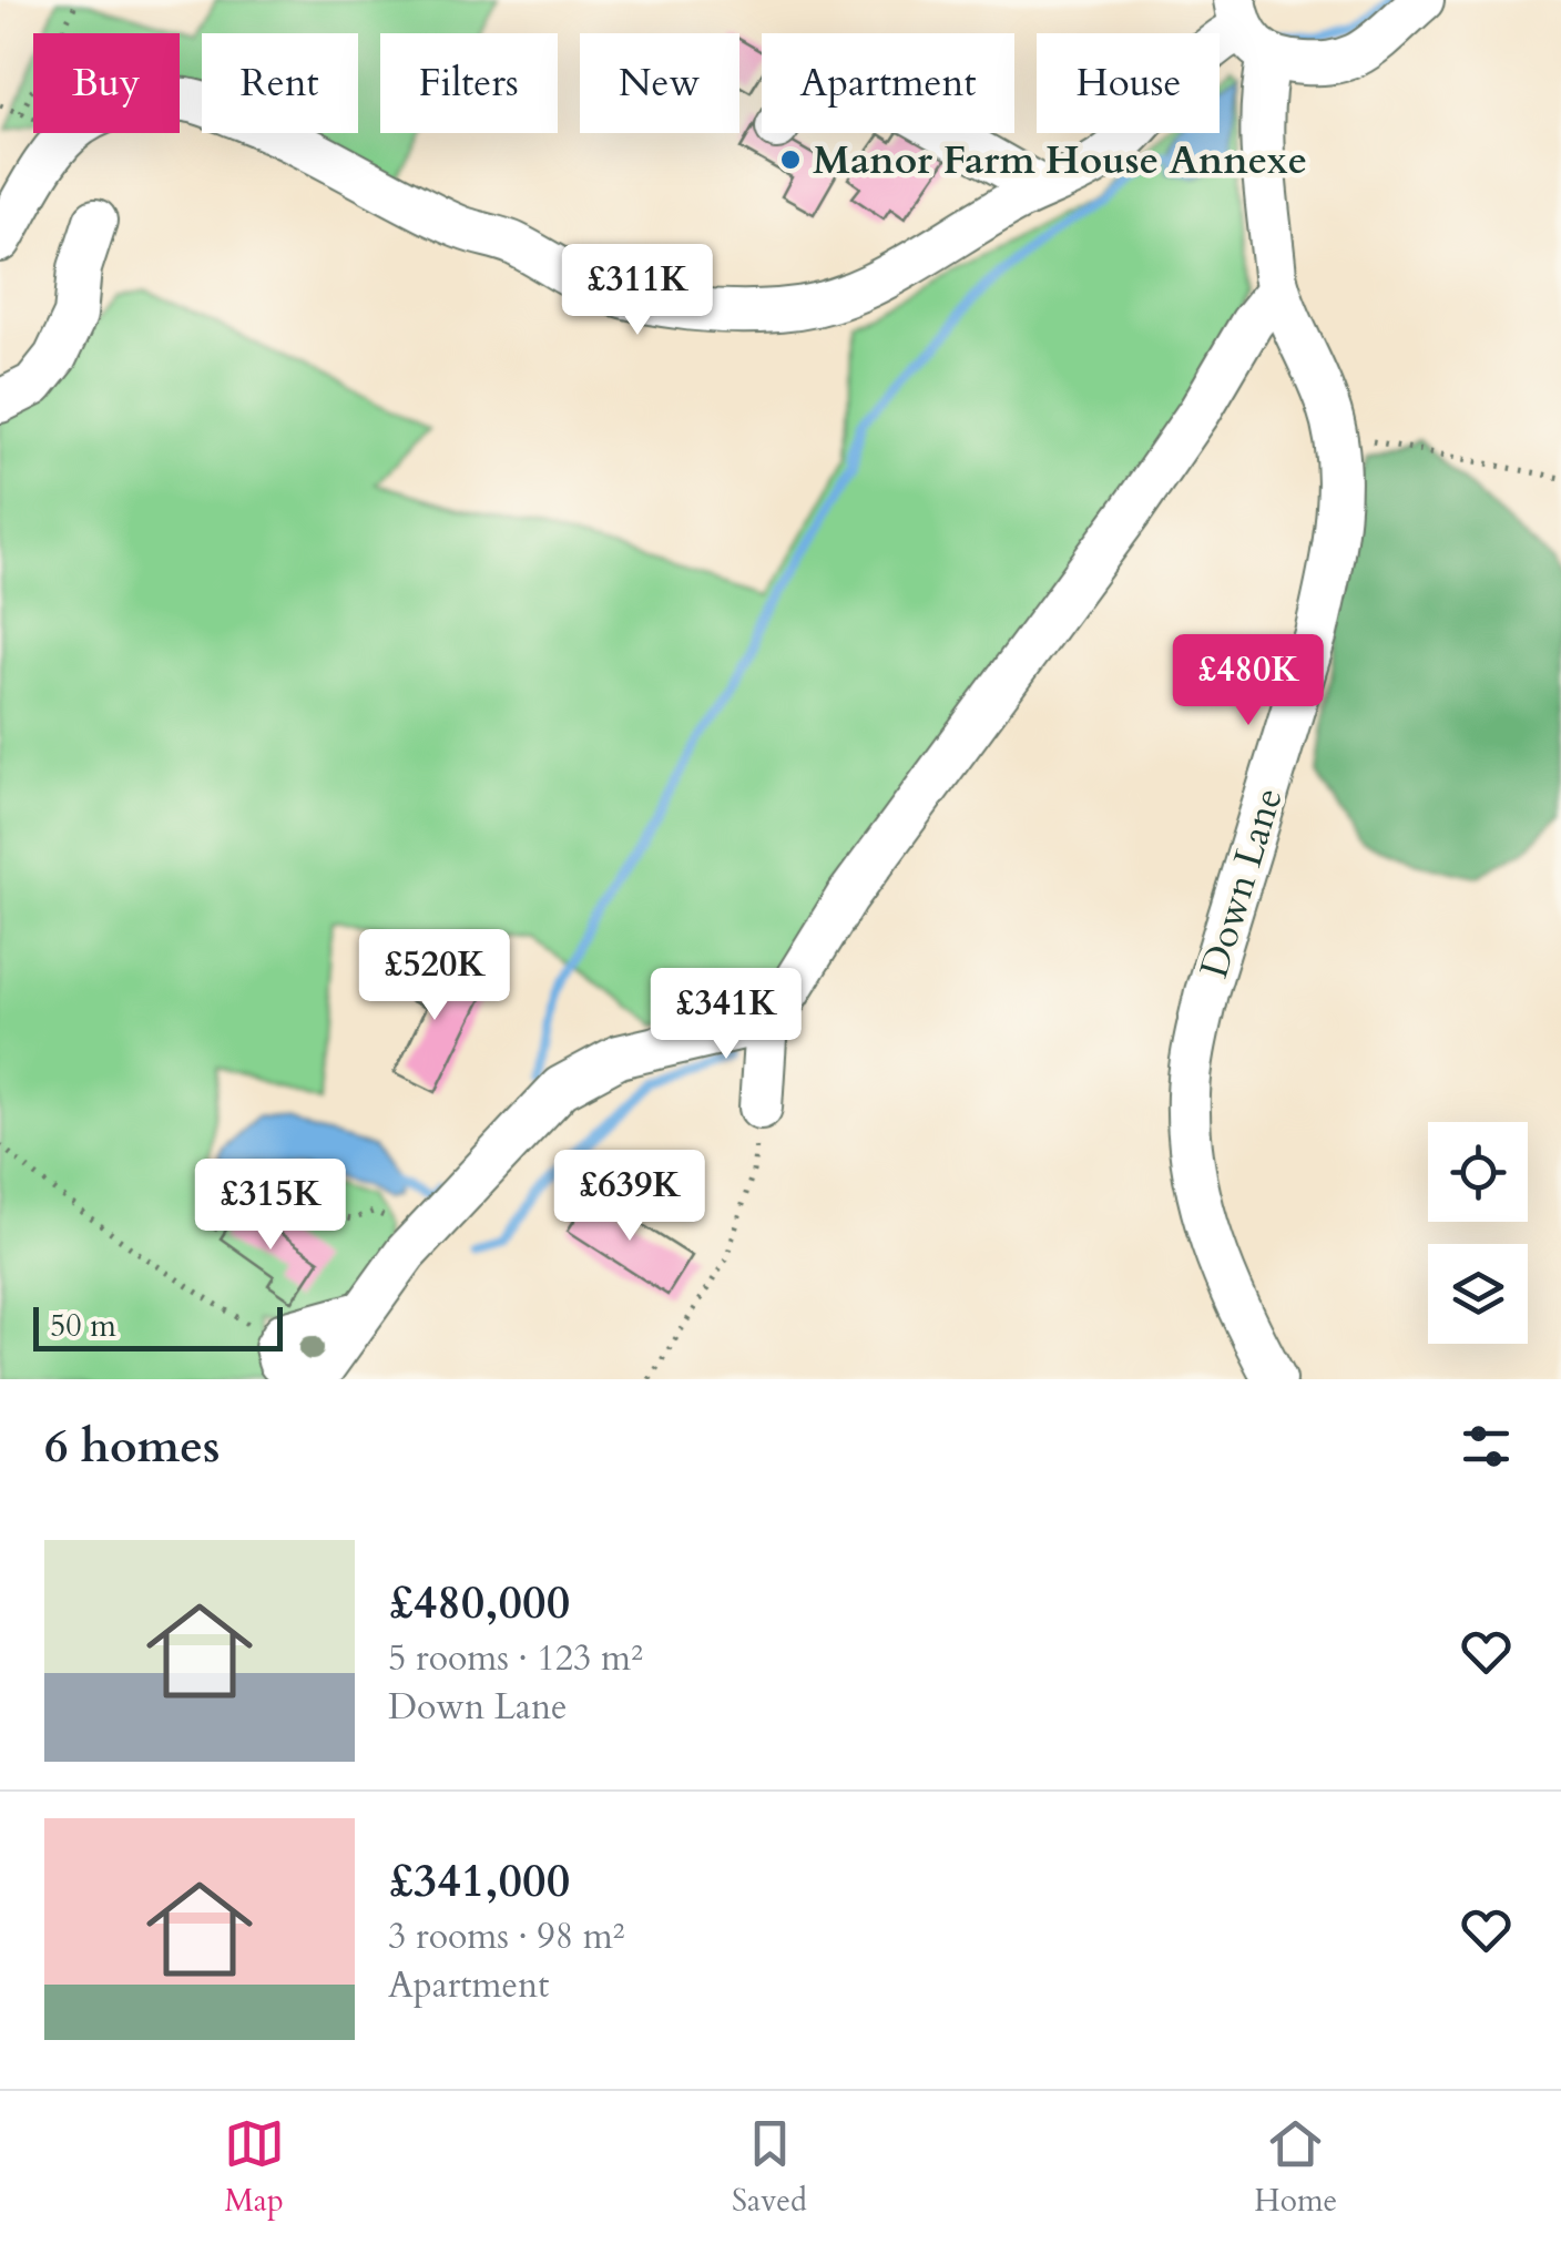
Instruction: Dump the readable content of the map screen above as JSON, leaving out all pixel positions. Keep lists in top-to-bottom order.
{
  "streets": {
    "street": ["Down Lane"]
  },
  "places": ["Manor Farm House Annexe"],
  "scale_bar": "50 m",
  "page": {
    "chip": [
      "Buy",
      "Rent",
      "Filters",
      "New",
      "Apartment",
      "House"
    ],
    "price": [
      "£311K",
      "£480K",
      "£520K",
      "£341K",
      "£639K",
      "£315K"
    ],
    "scale": "50 m",
    "heading": "6 homes",
    "list": [
      {
        "name": "£480,000",
        "note": "5 rooms · 123 m² · Down Lane"
      },
      {
        "name": "£341,000",
        "note": "3 rooms · 98 m² · Apartment"
      }
    ],
    "tabs": ["Map", "Saved", "Home"]
  }
}
